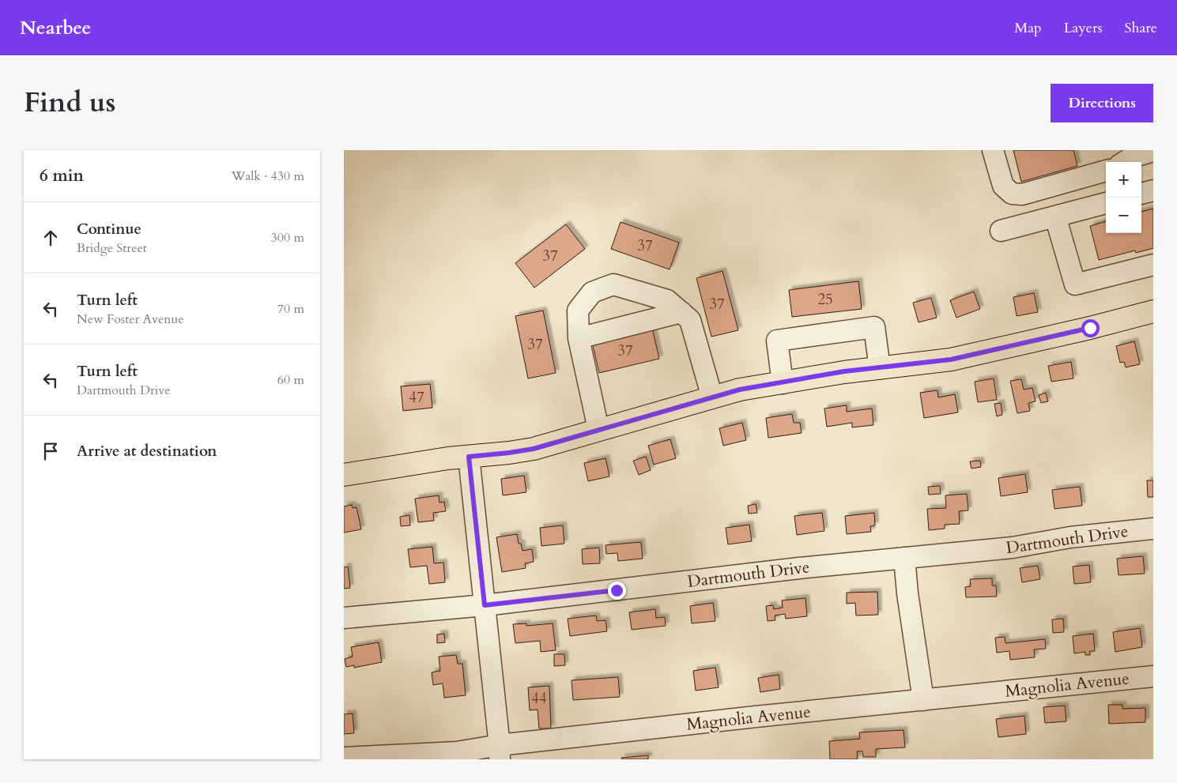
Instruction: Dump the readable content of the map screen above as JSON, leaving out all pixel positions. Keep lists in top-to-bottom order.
{
  "streets": {
    "street": ["Dartmouth Drive", "Magnolia Avenue"]
  },
  "house_numbers": [
    "37",
    "37",
    "25",
    "37",
    "37",
    "37",
    "47",
    "44"
  ],
  "page": {
    "header": "Nearbee",
    "nav": ["Map", "Layers", "Share"],
    "title": "Find us",
    "buttons": "Directions",
    "heading": ["6 min", "Walk · 430 m"],
    "map_buttons": ["+", "−"],
    "list": [
      ["Continue", "Bridge Street", "300 m"],
      ["Turn left", "New Foster Avenue", "70 m"],
      ["Turn left", "Dartmouth Drive", "60 m"],
      "Arrive at destination"
    ]
  }
}
